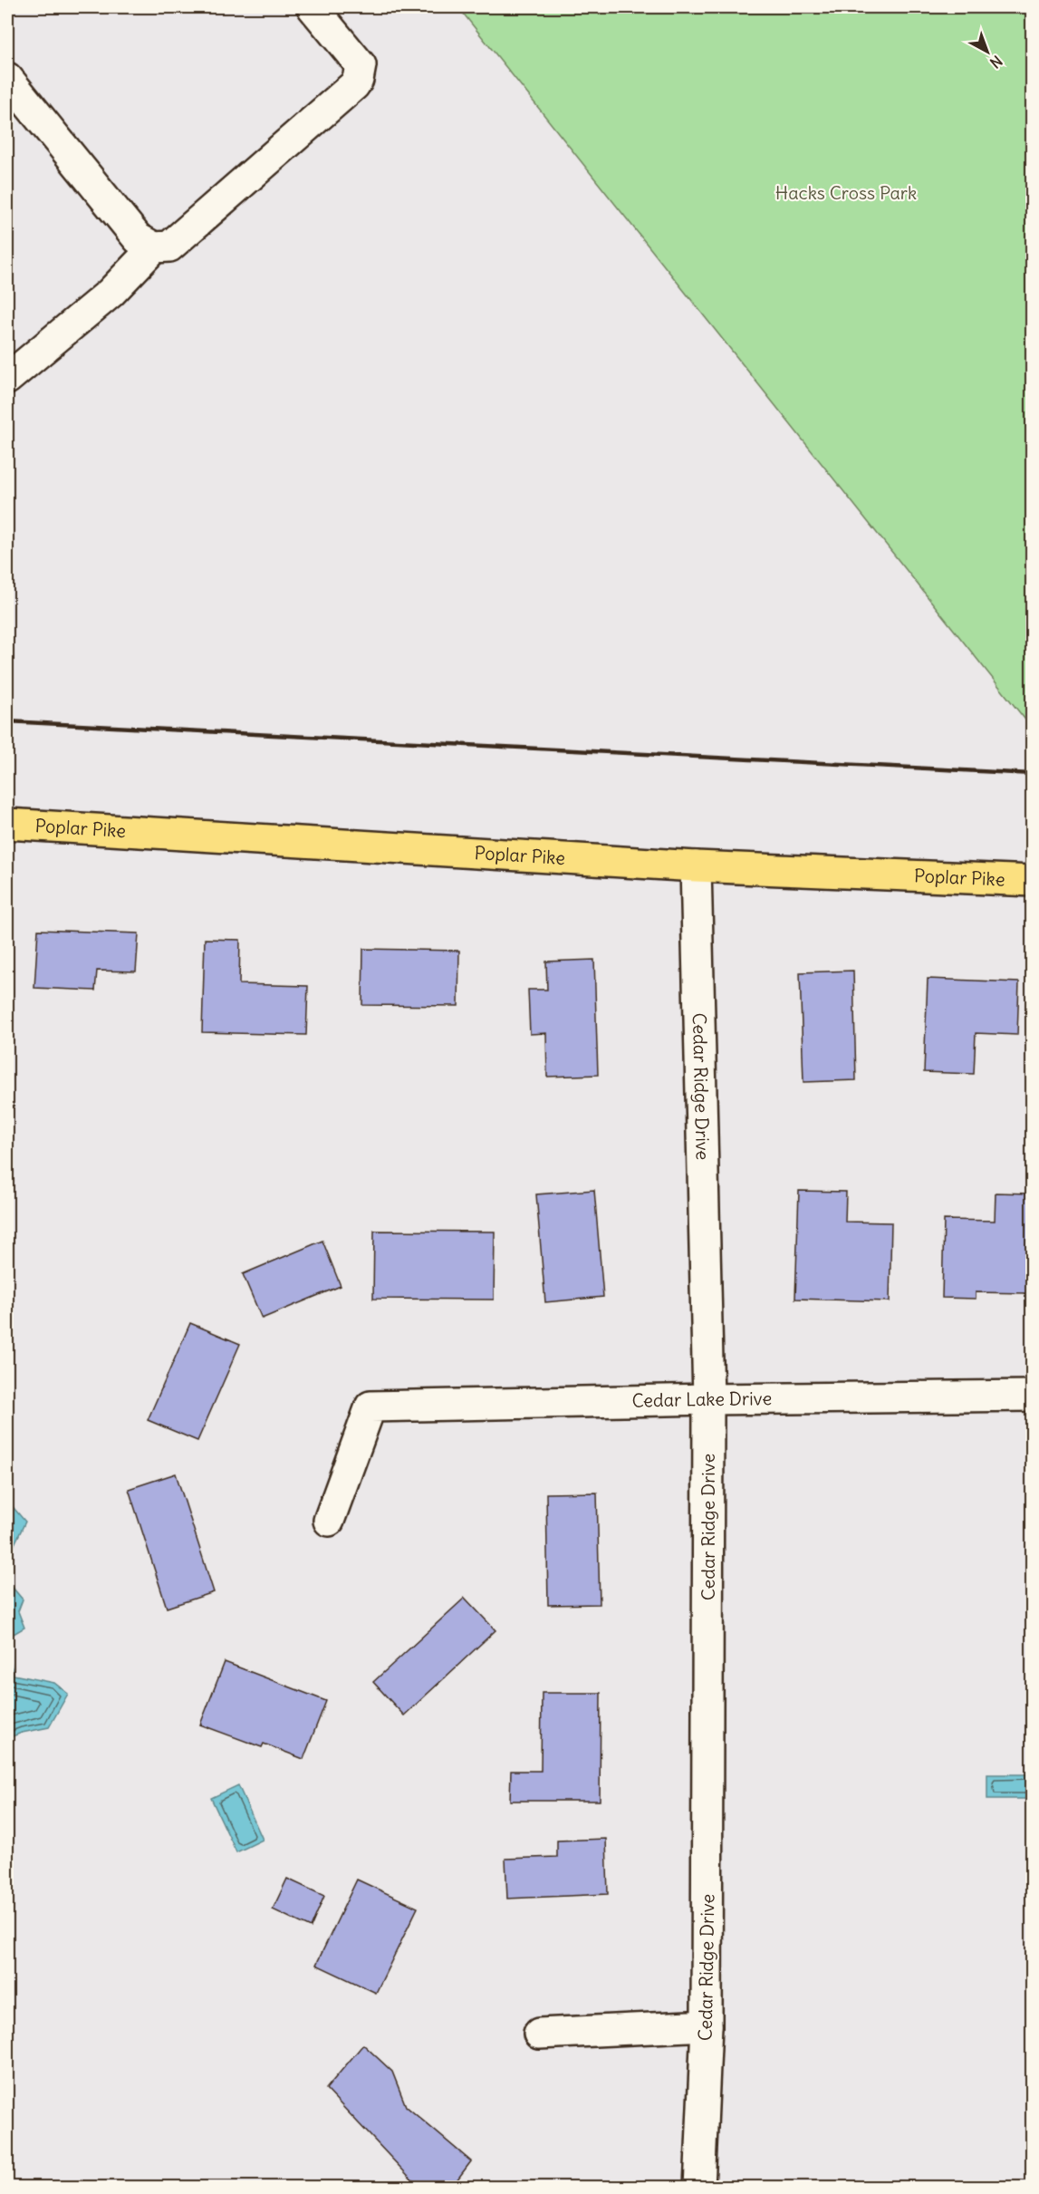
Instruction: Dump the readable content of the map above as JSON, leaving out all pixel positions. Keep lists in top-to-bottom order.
{
  "streets": {
    "main road": ["Poplar Pike"],
    "street": ["Cedar Ridge Drive", "Cedar Lake Drive"]
  },
  "crossings": [
    ["Poplar Pike", "Cedar Ridge Drive"],
    ["Cedar Ridge Drive", "Cedar Lake Drive"]
  ],
  "parks": ["Hacks Cross Park"],
  "north": "bottom right"
}
